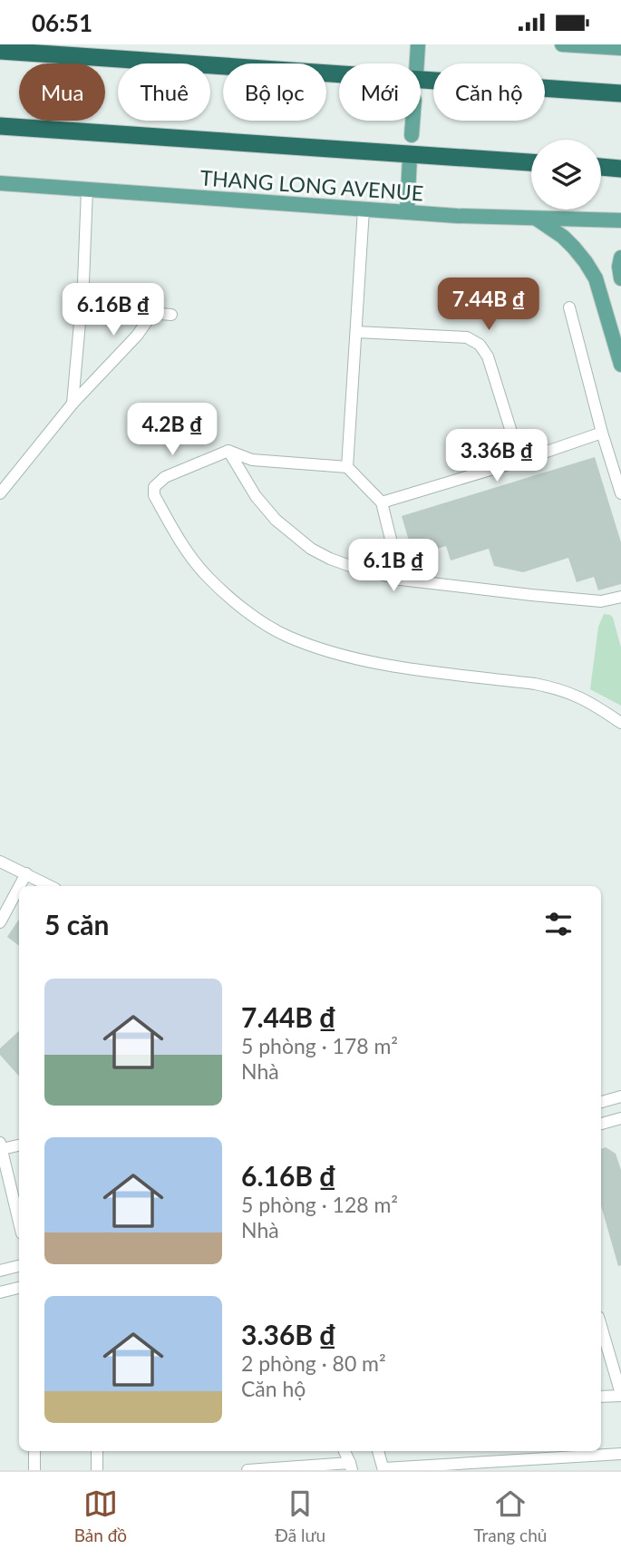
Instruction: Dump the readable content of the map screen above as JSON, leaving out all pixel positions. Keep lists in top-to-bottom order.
{
  "streets": {
    "main road": ["THANG LONG AVENUE"]
  },
  "page": {
    "status": "06:51",
    "chip": [
      "Mua",
      "Thuê",
      "Bộ lọc",
      "Mới",
      "Căn hộ"
    ],
    "price": [
      "7.44B ₫",
      "6.16B ₫",
      "4.2B ₫",
      "3.36B ₫",
      "6.1B ₫"
    ],
    "heading": "5 căn",
    "list": [
      {
        "name": "7.44B ₫",
        "note": "5 phòng · 178 m² · Nhà"
      },
      {
        "name": "6.16B ₫",
        "note": "5 phòng · 128 m² · Nhà"
      },
      {
        "name": "3.36B ₫",
        "note": "2 phòng · 80 m² · Căn hộ"
      }
    ],
    "tabs": ["Bản đồ", "Đã lưu", "Trang chủ"]
  }
}
